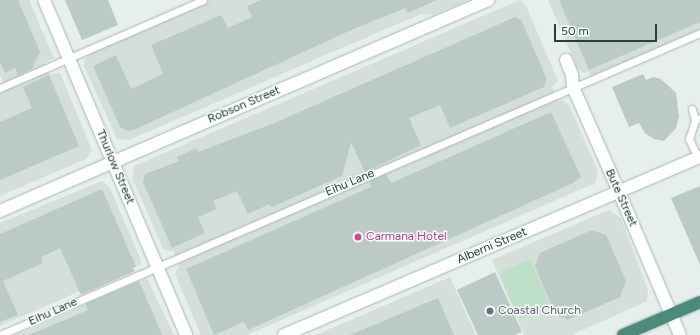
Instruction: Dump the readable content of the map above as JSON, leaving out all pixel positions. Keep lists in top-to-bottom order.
{
  "streets": {
    "main road": [
      "Robson Street",
      "Thurlow Street",
      "Bute Street",
      "Alberni Street"
    ],
    "lane": ["Eihu Lane"]
  },
  "crossings": [
    ["Robson Street", "Thurlow Street"],
    ["Thurlow Street", "Eihu Lane"],
    ["Eihu Lane", "Bute Street"],
    ["Bute Street", "Alberni Street"]
  ],
  "places": ["Carmana Hotel", "Coastal Church"],
  "scale_bar": "50 m"
}
